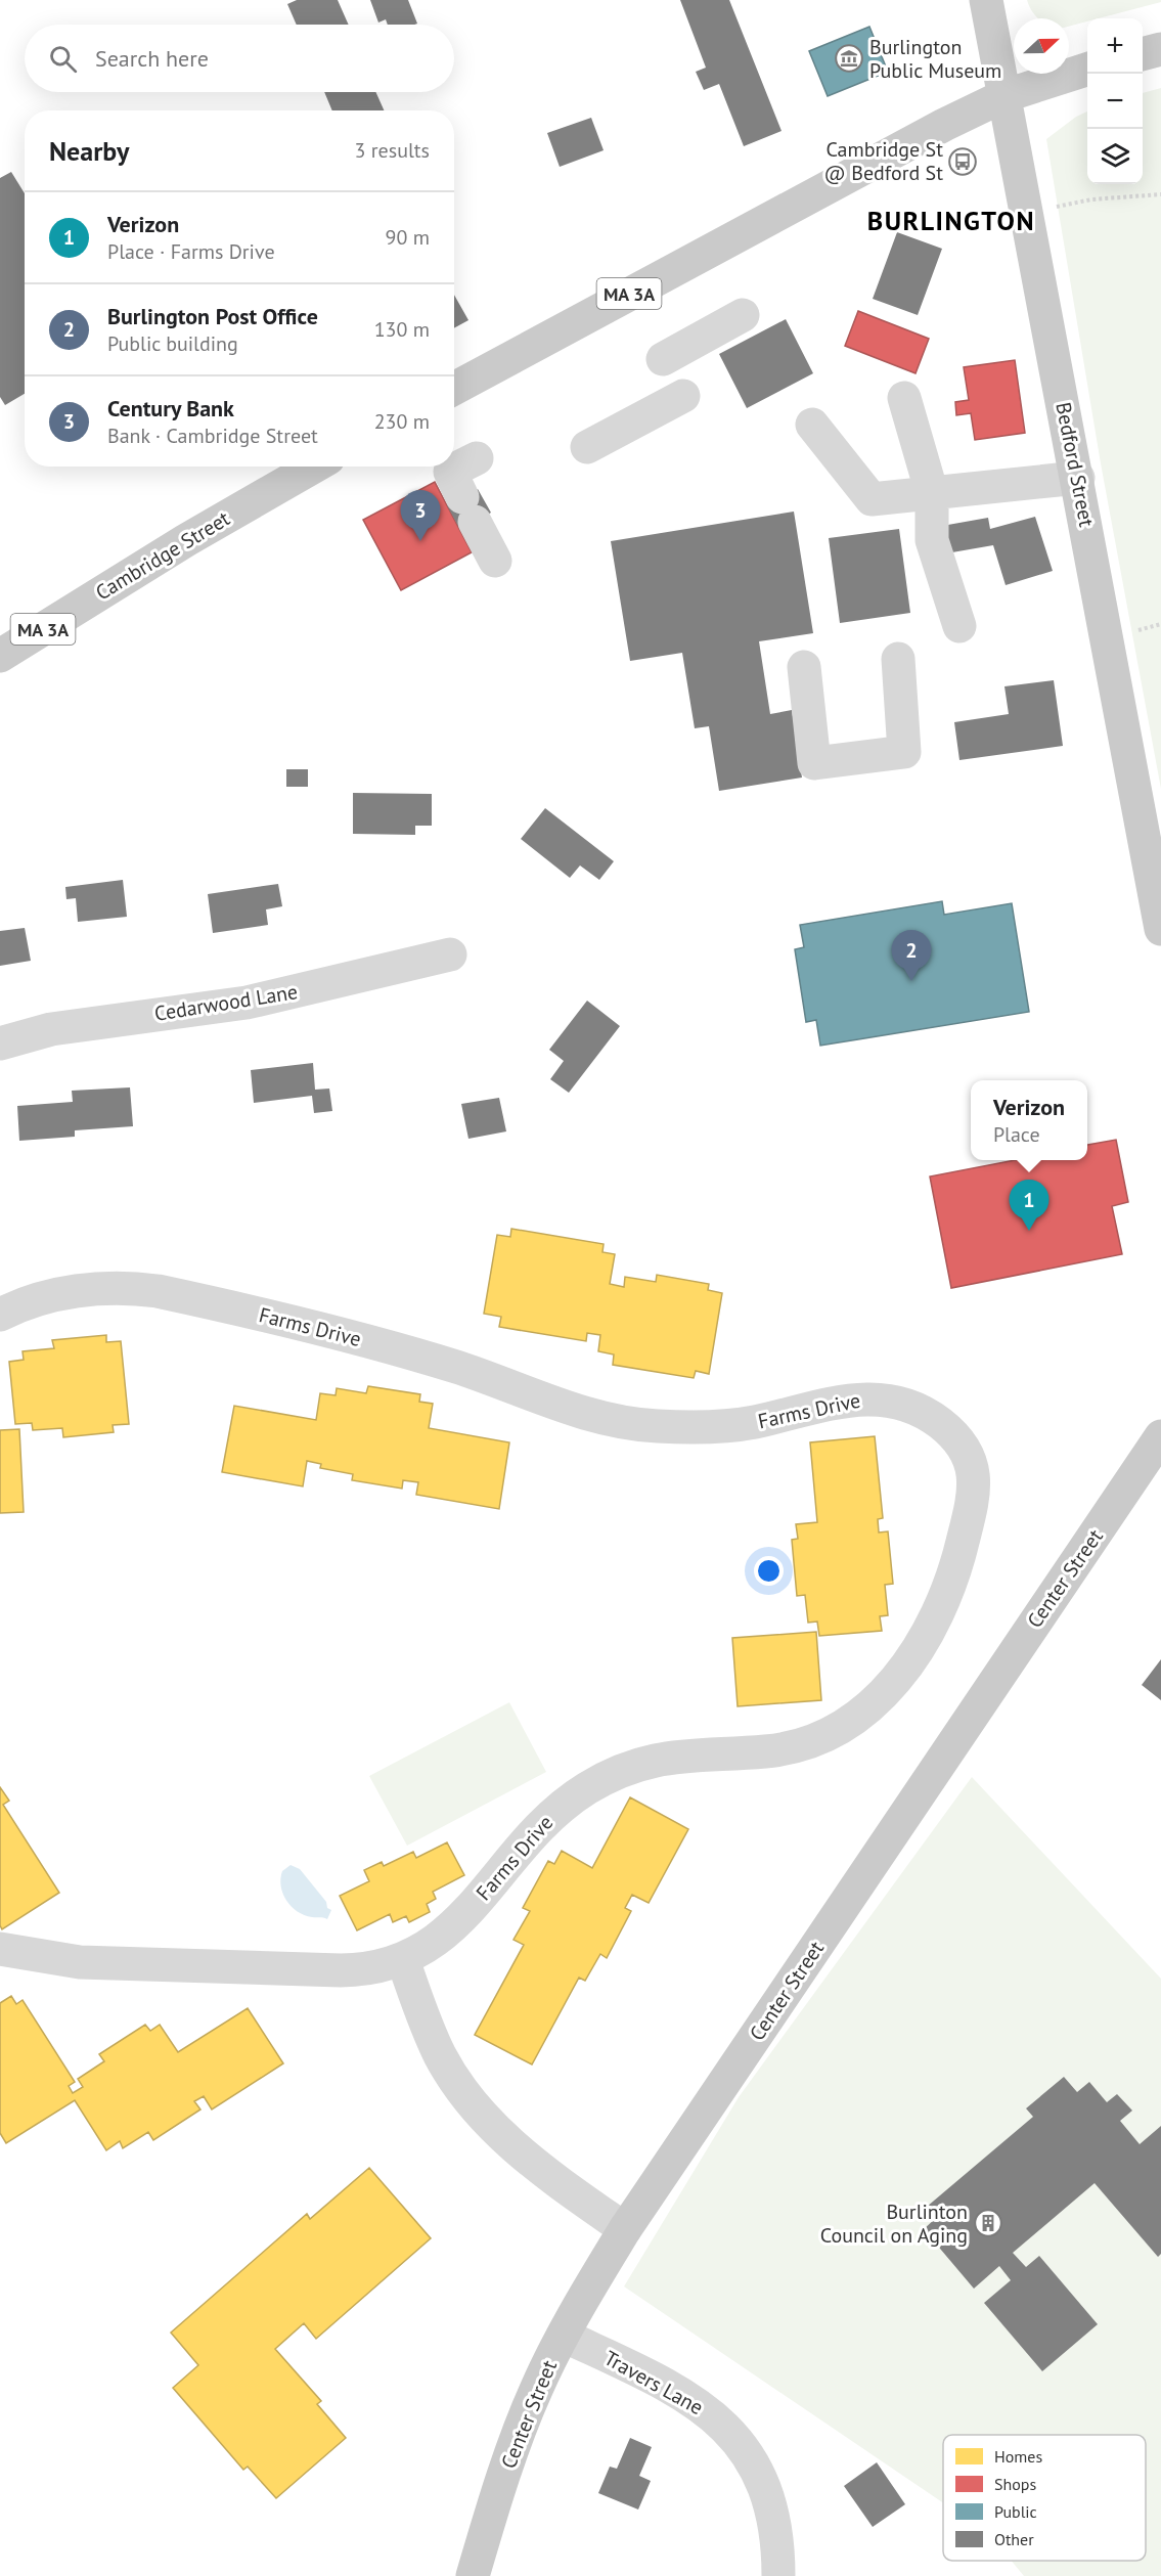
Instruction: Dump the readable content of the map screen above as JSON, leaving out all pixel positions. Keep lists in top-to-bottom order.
{
  "streets": {
    "main road": [
      "MA 3A",
      "Bedford Street",
      "Cambridge Street",
      "Center Street"
    ],
    "street": ["Cedarwood Lane", "Farms Drive", "Travers Lane"]
  },
  "crossings": [
    ["MA 3A", "Bedford Street"],
    ["Center Street", "Travers Lane"]
  ],
  "districts": ["BURLINGTON"],
  "places": {
    "museum": ["Burlington Public Museum"],
    "bus stop": ["Cambridge St @ Bedford St"],
    "building": ["Burlinton Council on Aging"]
  },
  "legend": [
    "Homes",
    "Shops",
    "Public",
    "Other"
  ],
  "north": "right",
  "page": {
    "map_buttons": ["+", "−"],
    "search": "Search here",
    "heading": ["Nearby", "3 results"],
    "list": [
      {
        "mark": "1",
        "name": "Verizon",
        "note": "Place · Farms Drive",
        "value": "90 m"
      },
      {
        "mark": "2",
        "name": "Burlington Post Office",
        "note": "Public building",
        "value": "130 m"
      },
      {
        "mark": "3",
        "name": "Century Bank",
        "note": "Bank · Cambridge Street",
        "value": "230 m"
      }
    ],
    "pins": ["3", "2", "1"],
    "popup": ["Verizon", "Place"]
  }
}
